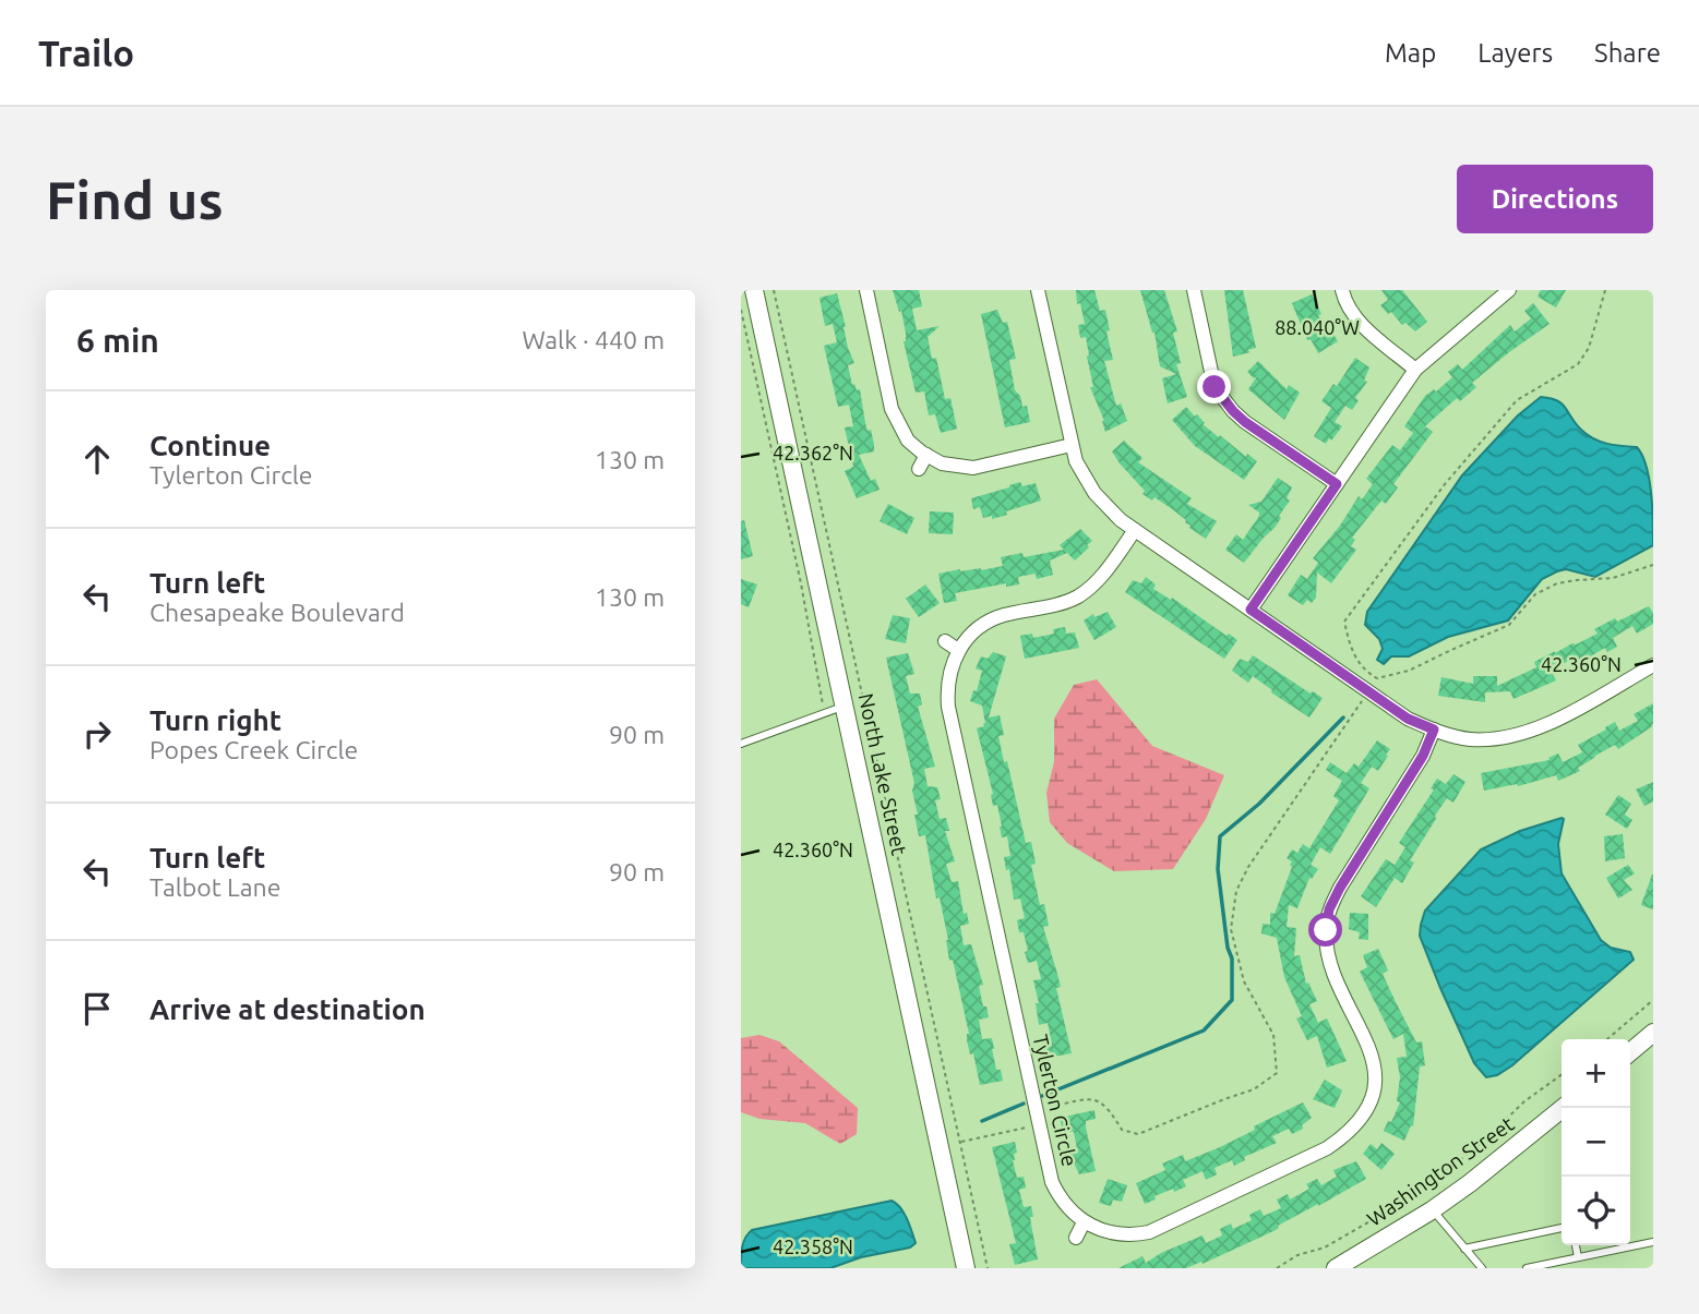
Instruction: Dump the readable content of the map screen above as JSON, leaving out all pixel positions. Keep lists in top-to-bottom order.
{
  "streets": {
    "street": ["North Lake Street", "Tylerton Circle", "Washington Street"]
  },
  "page": {
    "header": "Trailo",
    "nav": ["Map", "Layers", "Share"],
    "buttons": "Directions",
    "title": "Find us",
    "heading": ["6 min", "Walk · 440 m"],
    "list": [
      ["Continue", "Tylerton Circle", "130 m"],
      ["Turn left", "Chesapeake Boulevard", "130 m"],
      ["Turn right", "Popes Creek Circle", "90 m"],
      ["Turn left", "Talbot Lane", "90 m"],
      "Arrive at destination"
    ],
    "map_buttons": ["+", "−"]
  },
  "coordinates": [
    "88.040°W",
    "42.362°N",
    "42.360°N",
    "42.358°N"
  ]
}
